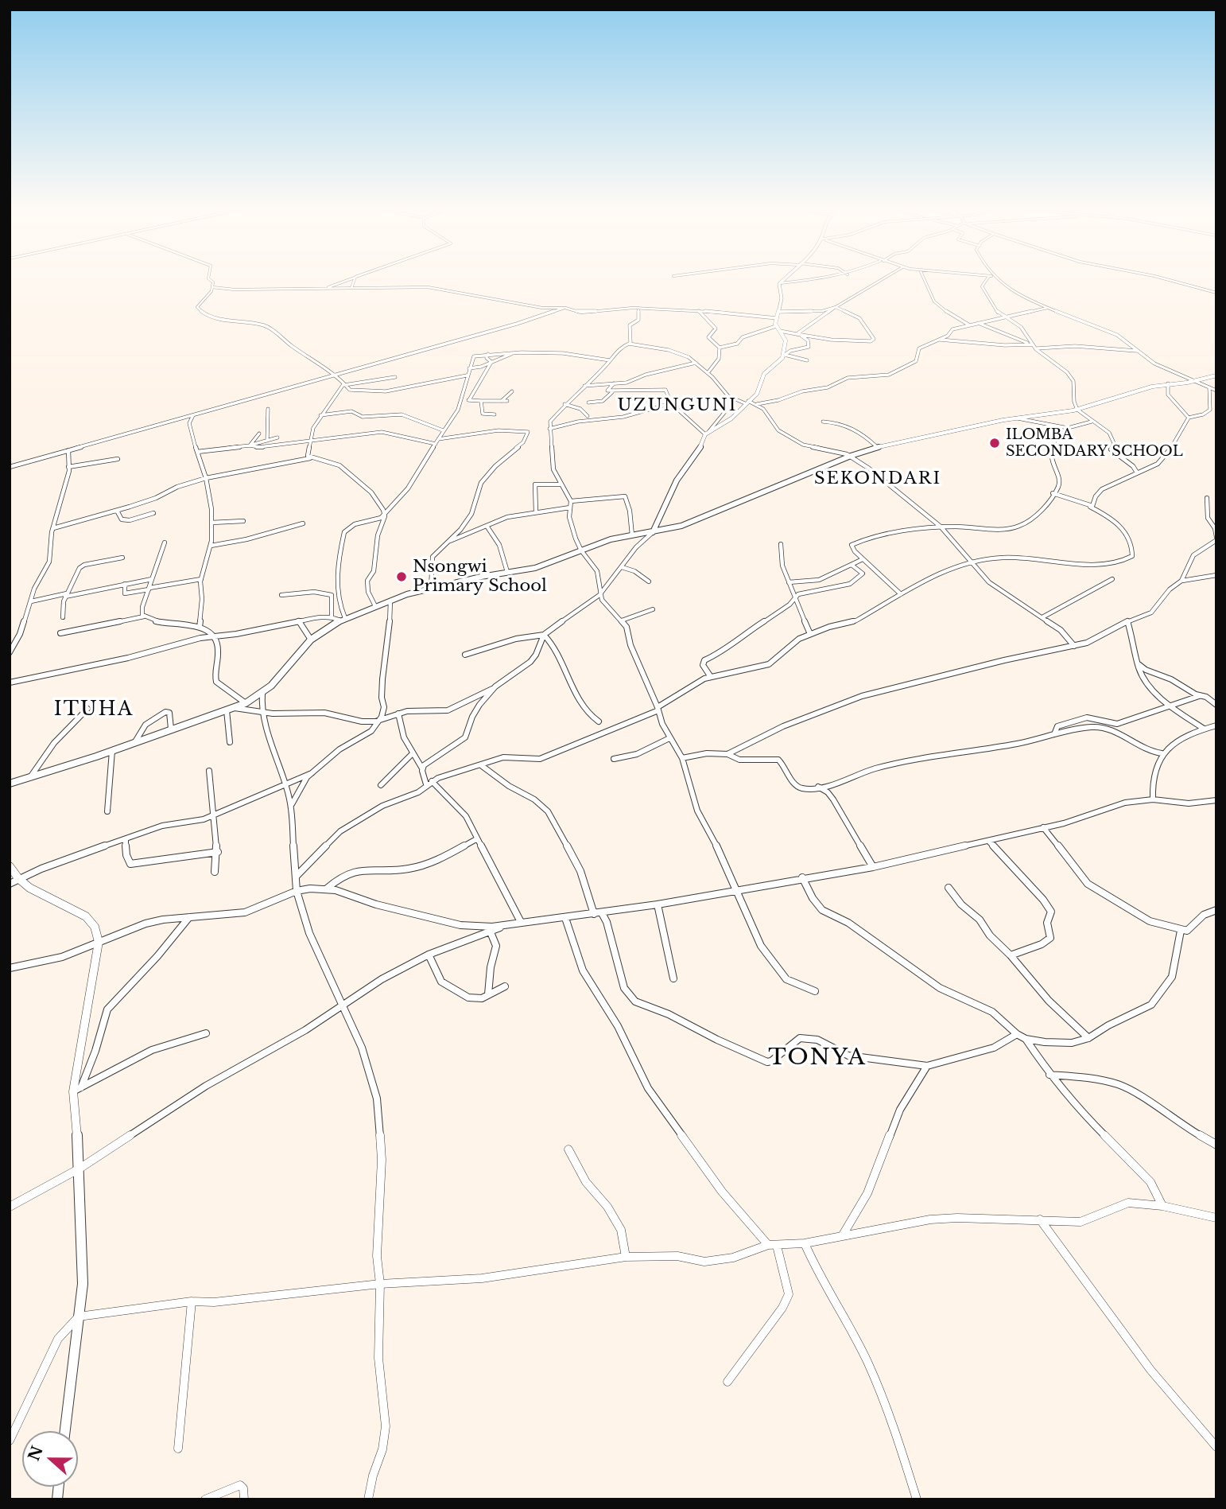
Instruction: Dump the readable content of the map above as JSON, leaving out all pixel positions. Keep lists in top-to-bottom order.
{
  "districts": [
    "UZUNGUNI",
    "SEKONDARI",
    "ITUHA",
    "TONYA"
  ],
  "places": ["ILOMBA SECONDARY SCHOOL", "Nsongwi Primary School"],
  "north": "left"
}
